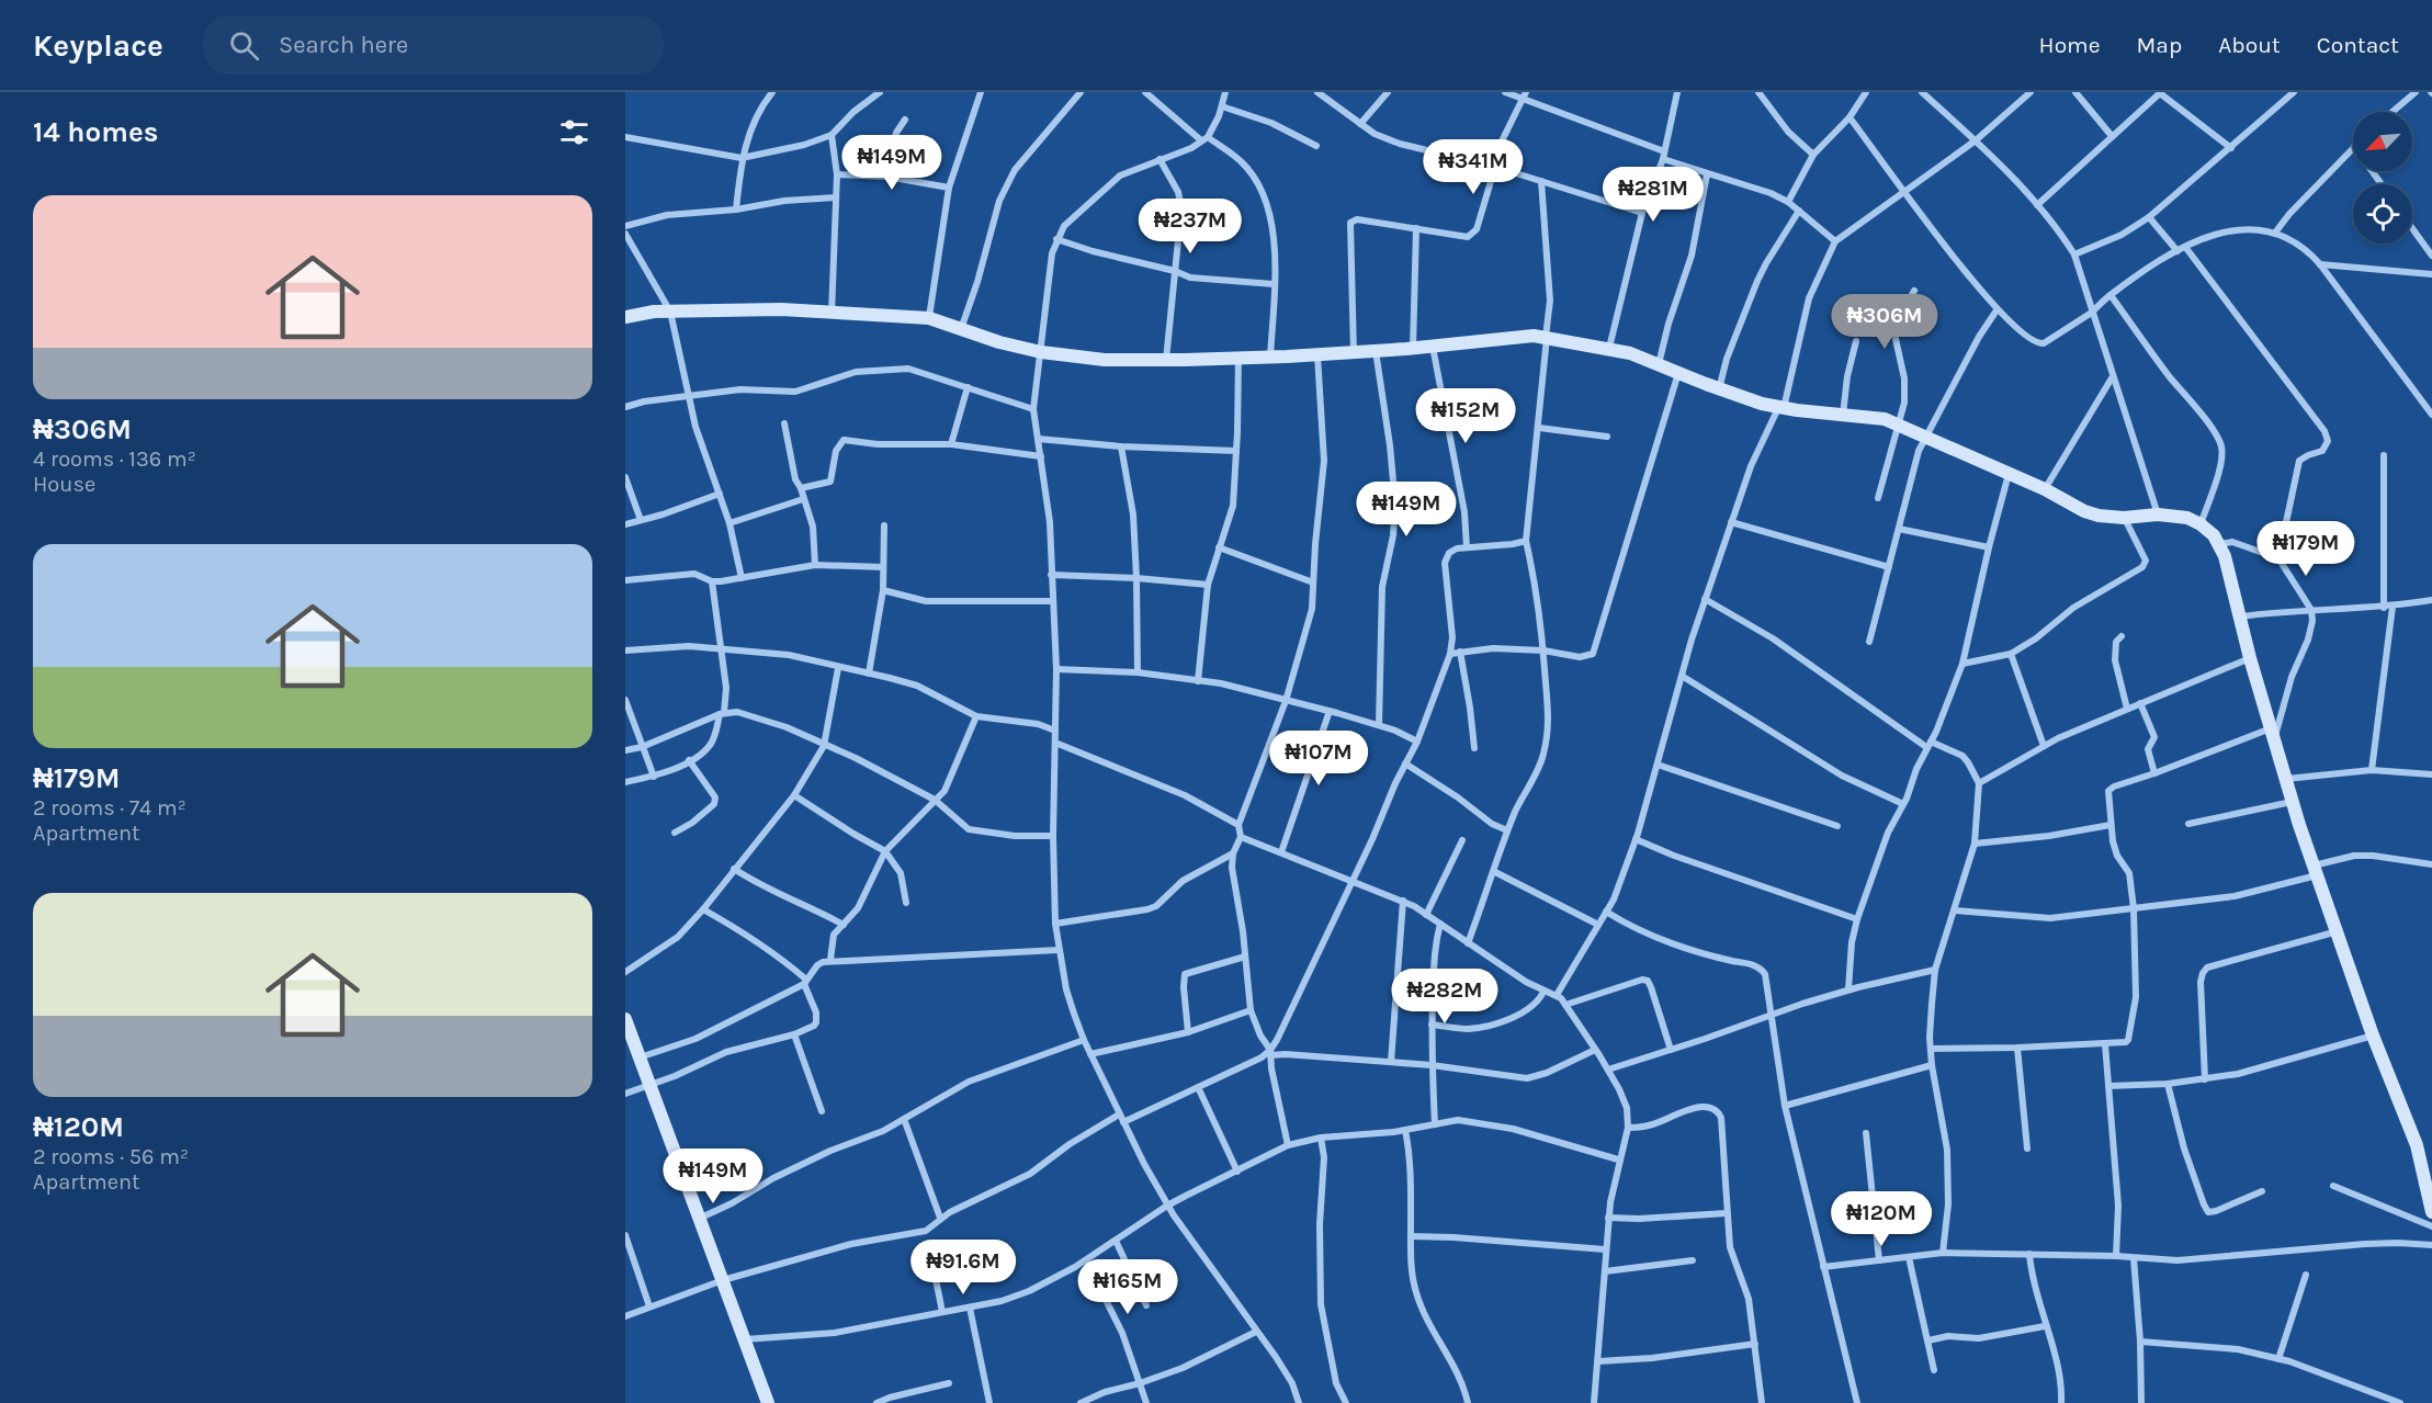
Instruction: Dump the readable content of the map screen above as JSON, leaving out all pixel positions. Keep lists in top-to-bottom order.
{
  "north": "bottom left",
  "page": {
    "header": "Keyplace",
    "search": "Search here",
    "nav": [
      "Home",
      "Map",
      "About",
      "Contact"
    ],
    "heading": "14 homes",
    "price": [
      "₦149M",
      "₦341M",
      "₦281M",
      "₦237M",
      "₦306M",
      "₦152M",
      "₦149M",
      "₦179M",
      "₦107M",
      "₦282M",
      "₦149M",
      "₦120M",
      "₦91.6M",
      "₦165M"
    ],
    "list": [
      {
        "name": "₦306M",
        "note": "4 rooms · 136 m² · House"
      },
      {
        "name": "₦179M",
        "note": "2 rooms · 74 m² · Apartment"
      },
      {
        "name": "₦120M",
        "note": "2 rooms · 56 m² · Apartment"
      }
    ]
  }
}
